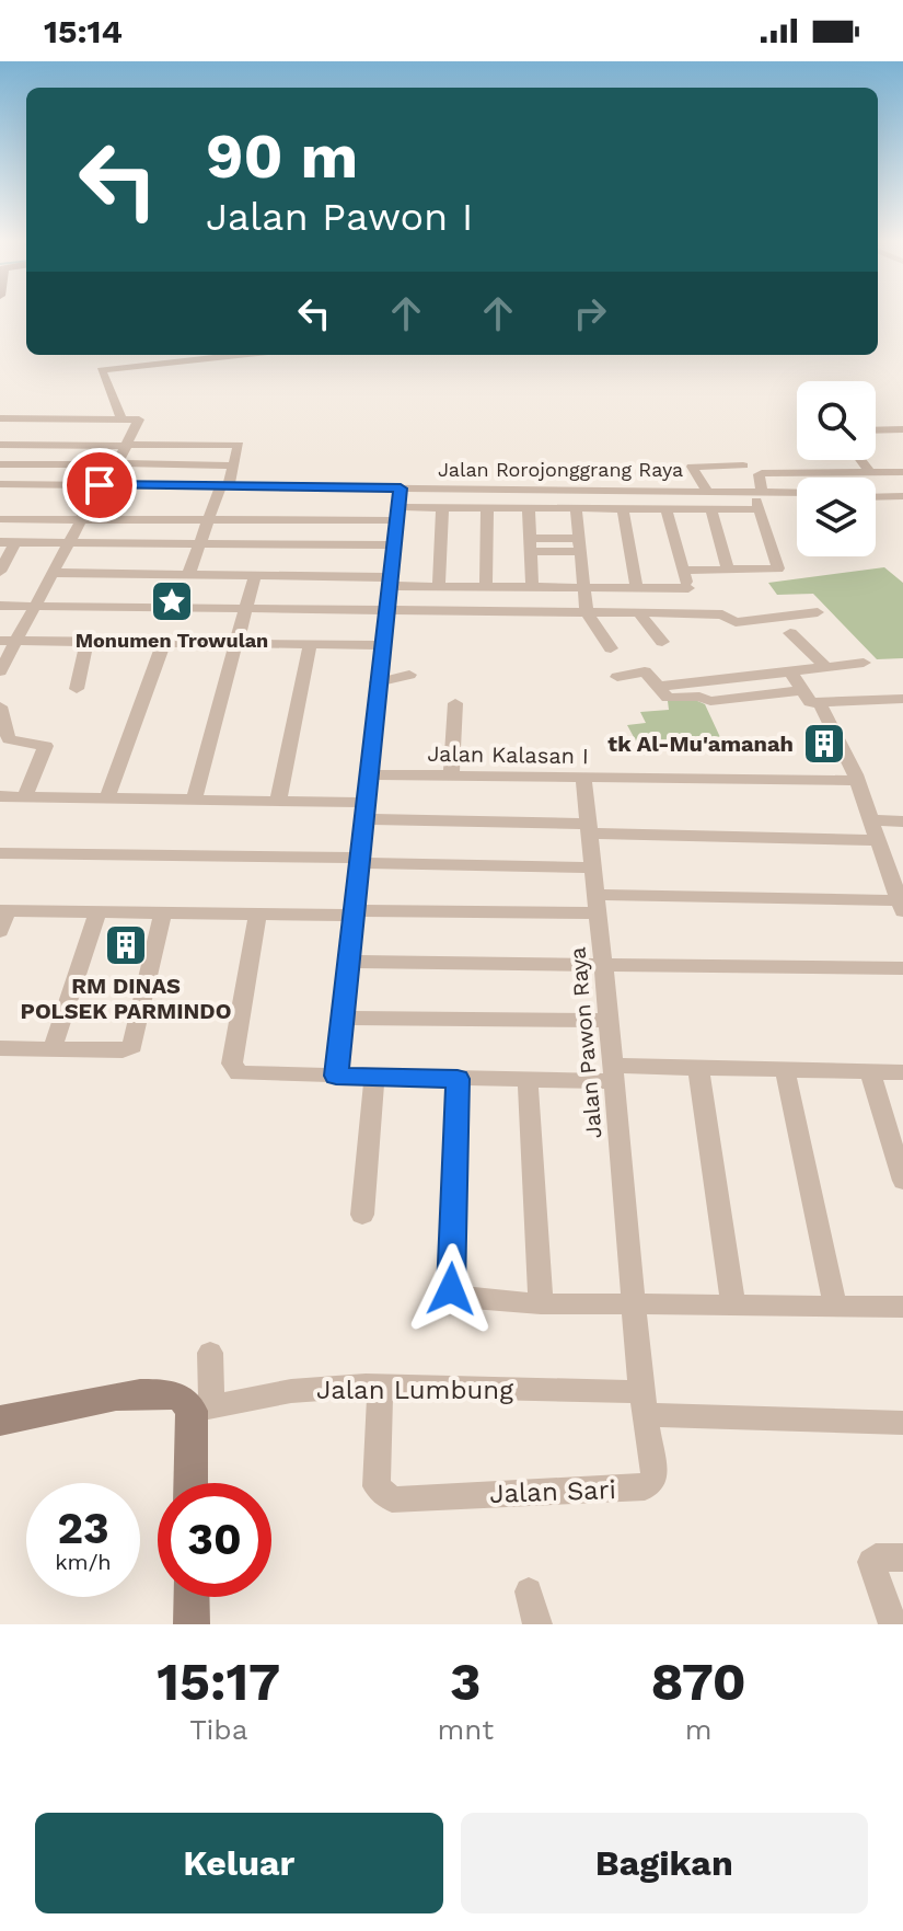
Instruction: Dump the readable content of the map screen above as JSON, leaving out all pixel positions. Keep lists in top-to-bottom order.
{
  "streets": {
    "street": [
      "Jalan Rorojonggrang Raya",
      "Jalan Kalasan I",
      "Jalan Pawon Raya",
      "Jalan Lumbung",
      "Jalan Sari"
    ]
  },
  "crossings": [
    ["Jalan Kalasan I", "Jalan Pawon Raya"],
    ["Jalan Pawon Raya", "Jalan Sari"],
    ["Jalan Lumbung", "Jalan Sari"]
  ],
  "places": {
    "place": ["Monumen Trowulan"],
    "building": ["tk Al-Mu'amanah", "RM DINAS POLSEK PARMINDO"]
  },
  "page": {
    "status": "15:14",
    "turn": ["90 m", "Jalan Pawon I"],
    "speed": "23 km/h",
    "limit": "30",
    "eta": [
      "15:17",
      "Tiba",
      "3",
      "mnt",
      "870",
      "m"
    ],
    "buttons": ["Keluar", "Bagikan"]
  }
}
